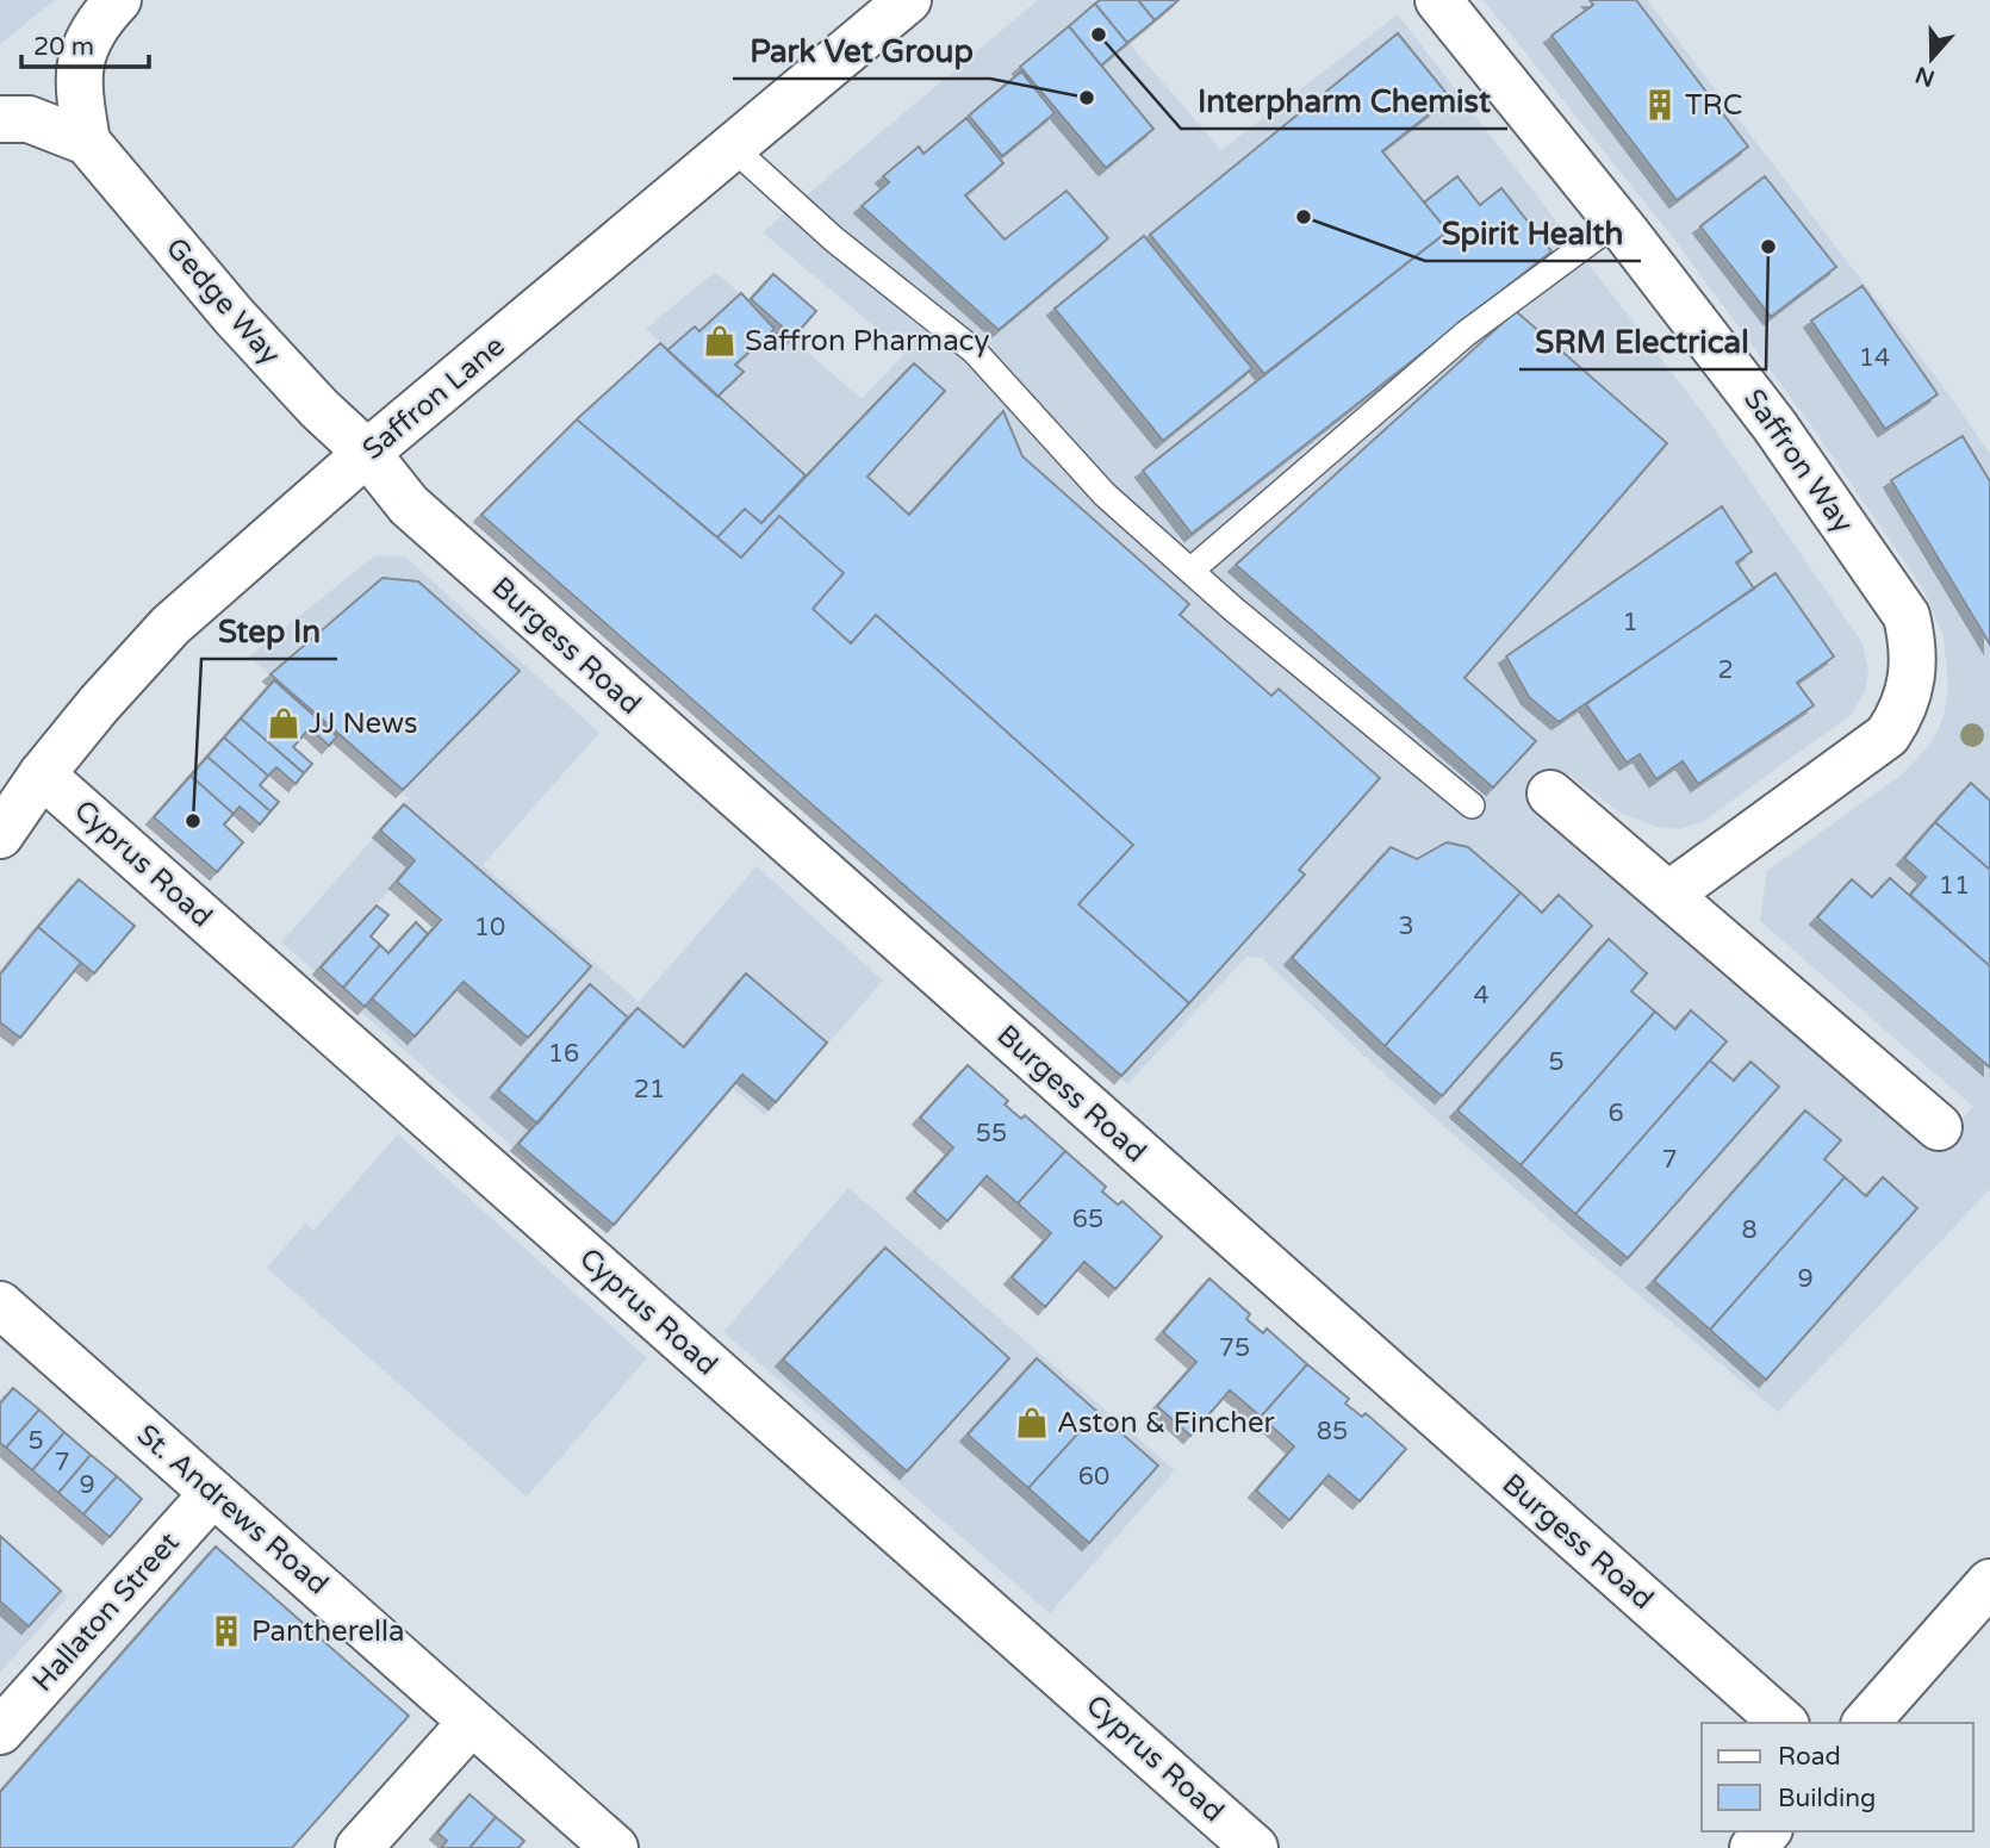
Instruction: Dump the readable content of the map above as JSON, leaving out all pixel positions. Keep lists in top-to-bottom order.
{
  "streets": {
    "street": [
      "Gedge Way",
      "Saffron Lane",
      "Saffron Way",
      "Burgess Road",
      "Cyprus Road",
      "St. Andrews Road",
      "Hallaton Street"
    ]
  },
  "crossings": [
    ["Gedge Way", "Saffron Lane"],
    ["Gedge Way", "Burgess Road"],
    ["Saffron Lane", "Burgess Road"],
    ["Saffron Lane", "Cyprus Road"],
    ["St. Andrews Road", "Hallaton Street"]
  ],
  "places": {
    "other": [
      "Interpharm Chemist",
      "Park Vet Group",
      "Spirit Health",
      "SRM Electrical",
      "Step In"
    ],
    "building": ["TRC", "Pantherella"],
    "shop": ["Saffron Pharmacy", "JJ News", "Aston & Fincher"]
  },
  "house_numbers": [
    "14",
    "1",
    "2",
    "11",
    "3",
    "10",
    "4",
    "16",
    "5",
    "21",
    "6",
    "55",
    "7",
    "65",
    "8",
    "9",
    "75",
    "85",
    "5",
    "7",
    "60",
    "9"
  ],
  "legend": ["Road", "Building"],
  "scale_bar": "20 m",
  "north": "bottom"
}
